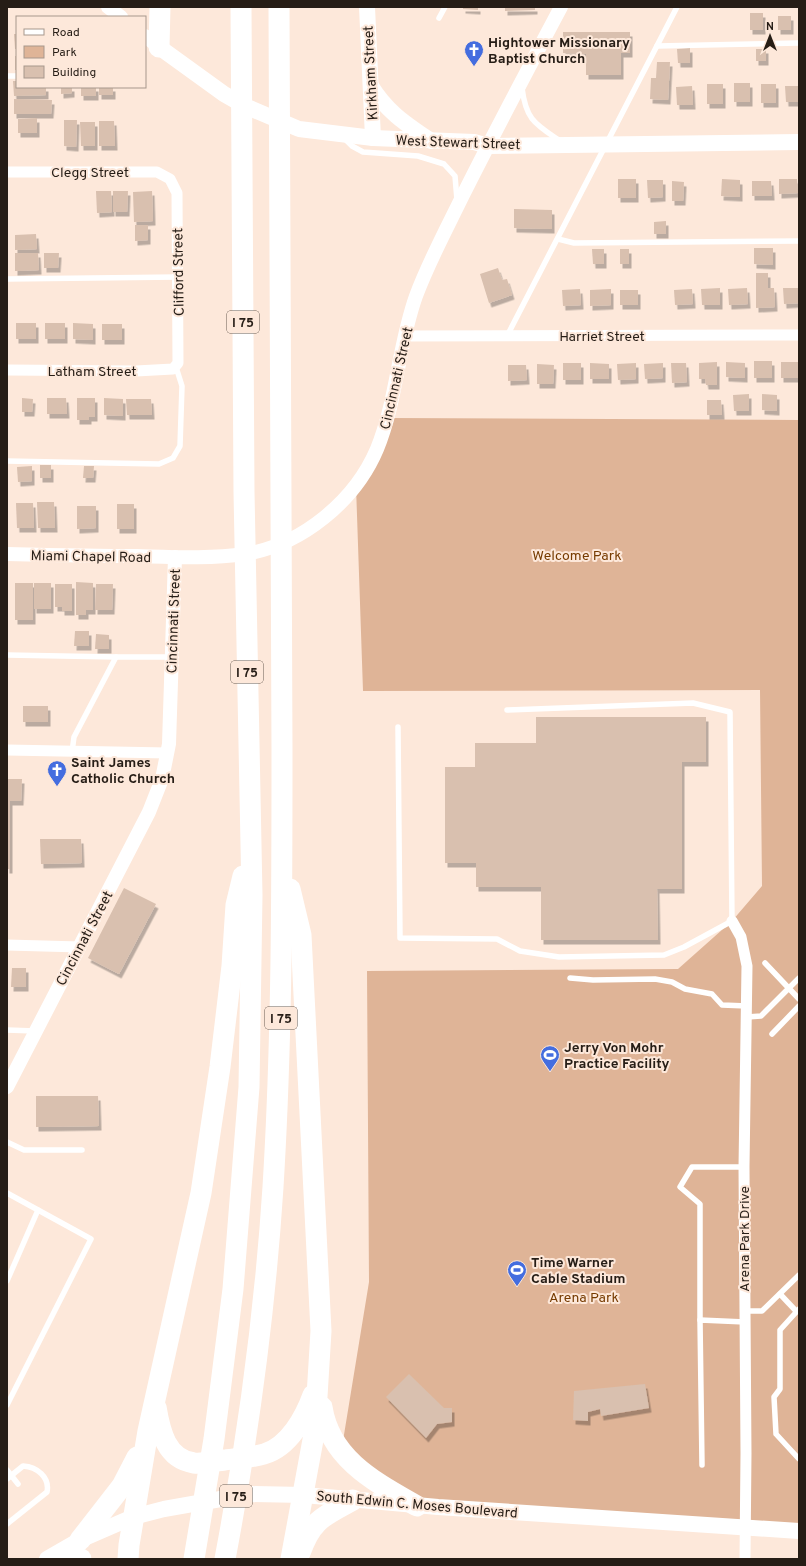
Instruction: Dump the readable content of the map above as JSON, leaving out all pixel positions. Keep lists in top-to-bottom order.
{
  "streets": {
    "highway": ["I 75"],
    "main road": ["Kirkham Street", "West Stewart Street", "South Edwin C. Moses Boulevard"],
    "street": [
      "Clegg Street",
      "Clifford Street",
      "Harriet Street",
      "Latham Street",
      "Cincinnati Street",
      "Miami Chapel Road",
      "Arena Park Drive"
    ]
  },
  "crossings": [
    ["Kirkham Street", "West Stewart Street"],
    ["West Stewart Street", "Cincinnati Street"],
    ["Clegg Street", "Clifford Street"],
    ["Clifford Street", "Latham Street"],
    ["Harriet Street", "Cincinnati Street"],
    ["Cincinnati Street", "Miami Chapel Road"],
    ["Arena Park Drive", "South Edwin C. Moses Boulevard"]
  ],
  "parks": ["Welcome Park", "Arena Park"],
  "places": {
    "church": ["Hightower Missionary Baptist Church", "Saint James Catholic Church"],
    "sports": ["Jerry Von Mohr Practice Facility", "Time Warner Cable Stadium"]
  },
  "legend": ["Road", "Park", "Building"],
  "north": "top"
}
